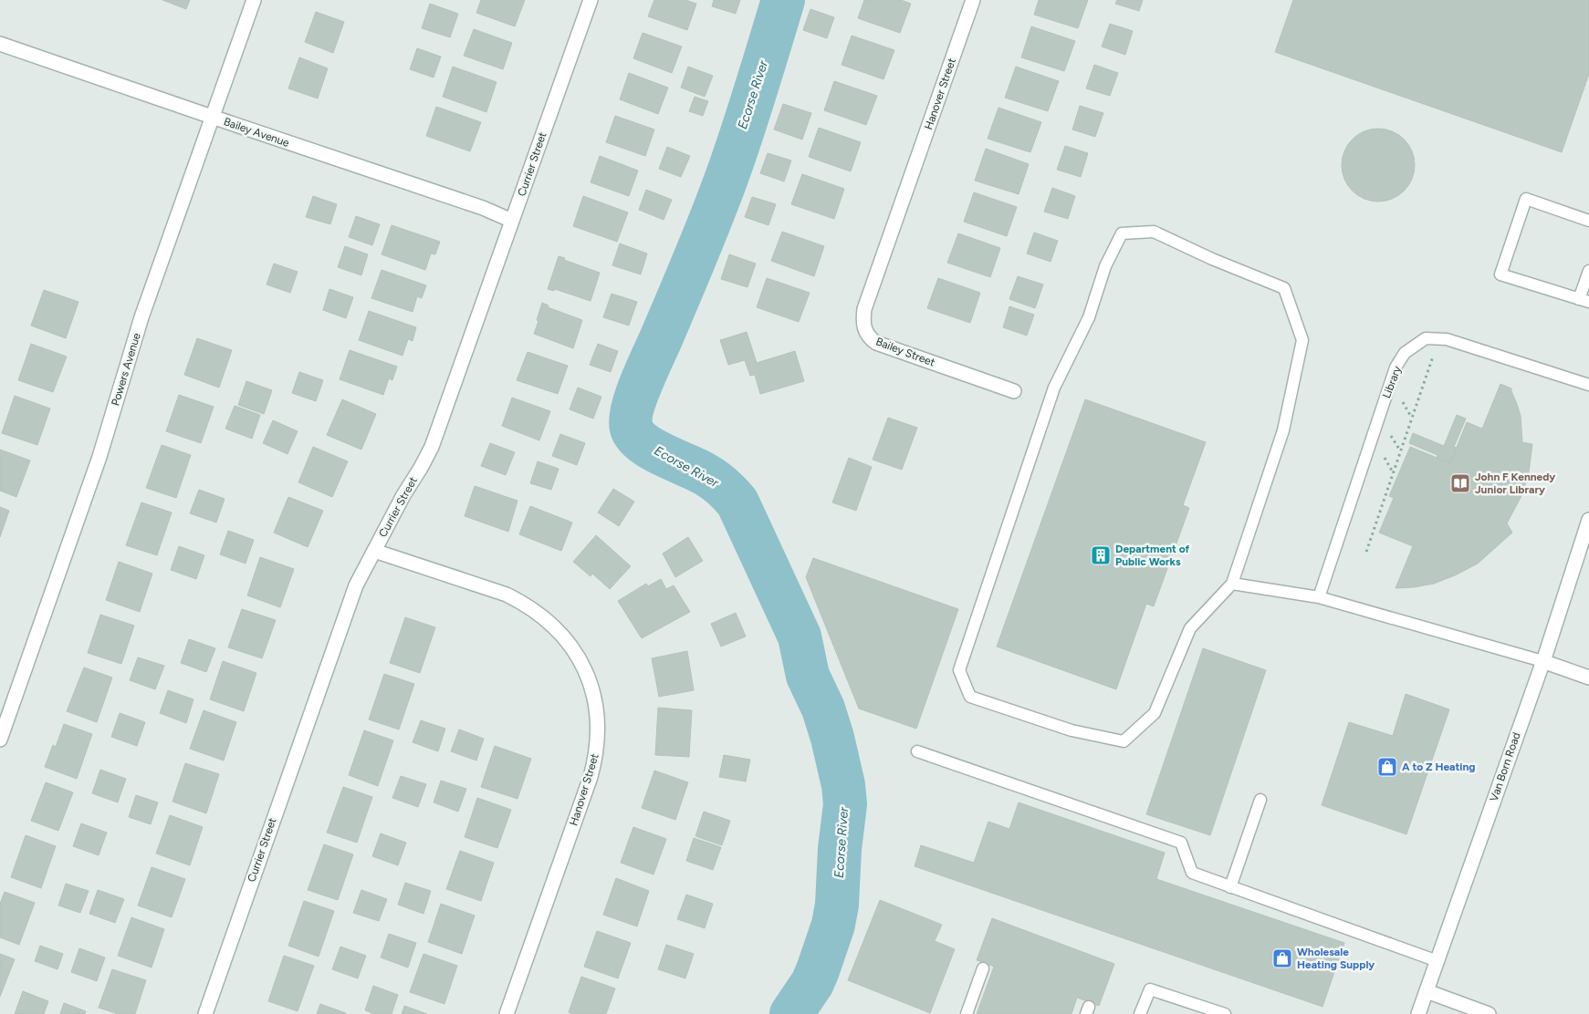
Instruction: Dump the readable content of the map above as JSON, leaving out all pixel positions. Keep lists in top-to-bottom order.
{
  "streets": {
    "street": [
      "Hanover Street",
      "Bailey Avenue",
      "Currier Street",
      "Bailey Street",
      "Powers Avenue",
      "Van Born Road"
    ],
    "lane": ["Library"]
  },
  "crossings": [
    ["Hanover Street", "Currier Street"],
    ["Hanover Street", "Bailey Street"],
    ["Bailey Avenue", "Currier Street"],
    ["Bailey Avenue", "Powers Avenue"]
  ],
  "water": ["Ecorse River"],
  "places": {
    "library": ["John F Kennedy Junior Library"],
    "building": ["Department of Public Works"],
    "shop": ["A to Z Heating", "Wholesale Heating Supply"]
  }
}
